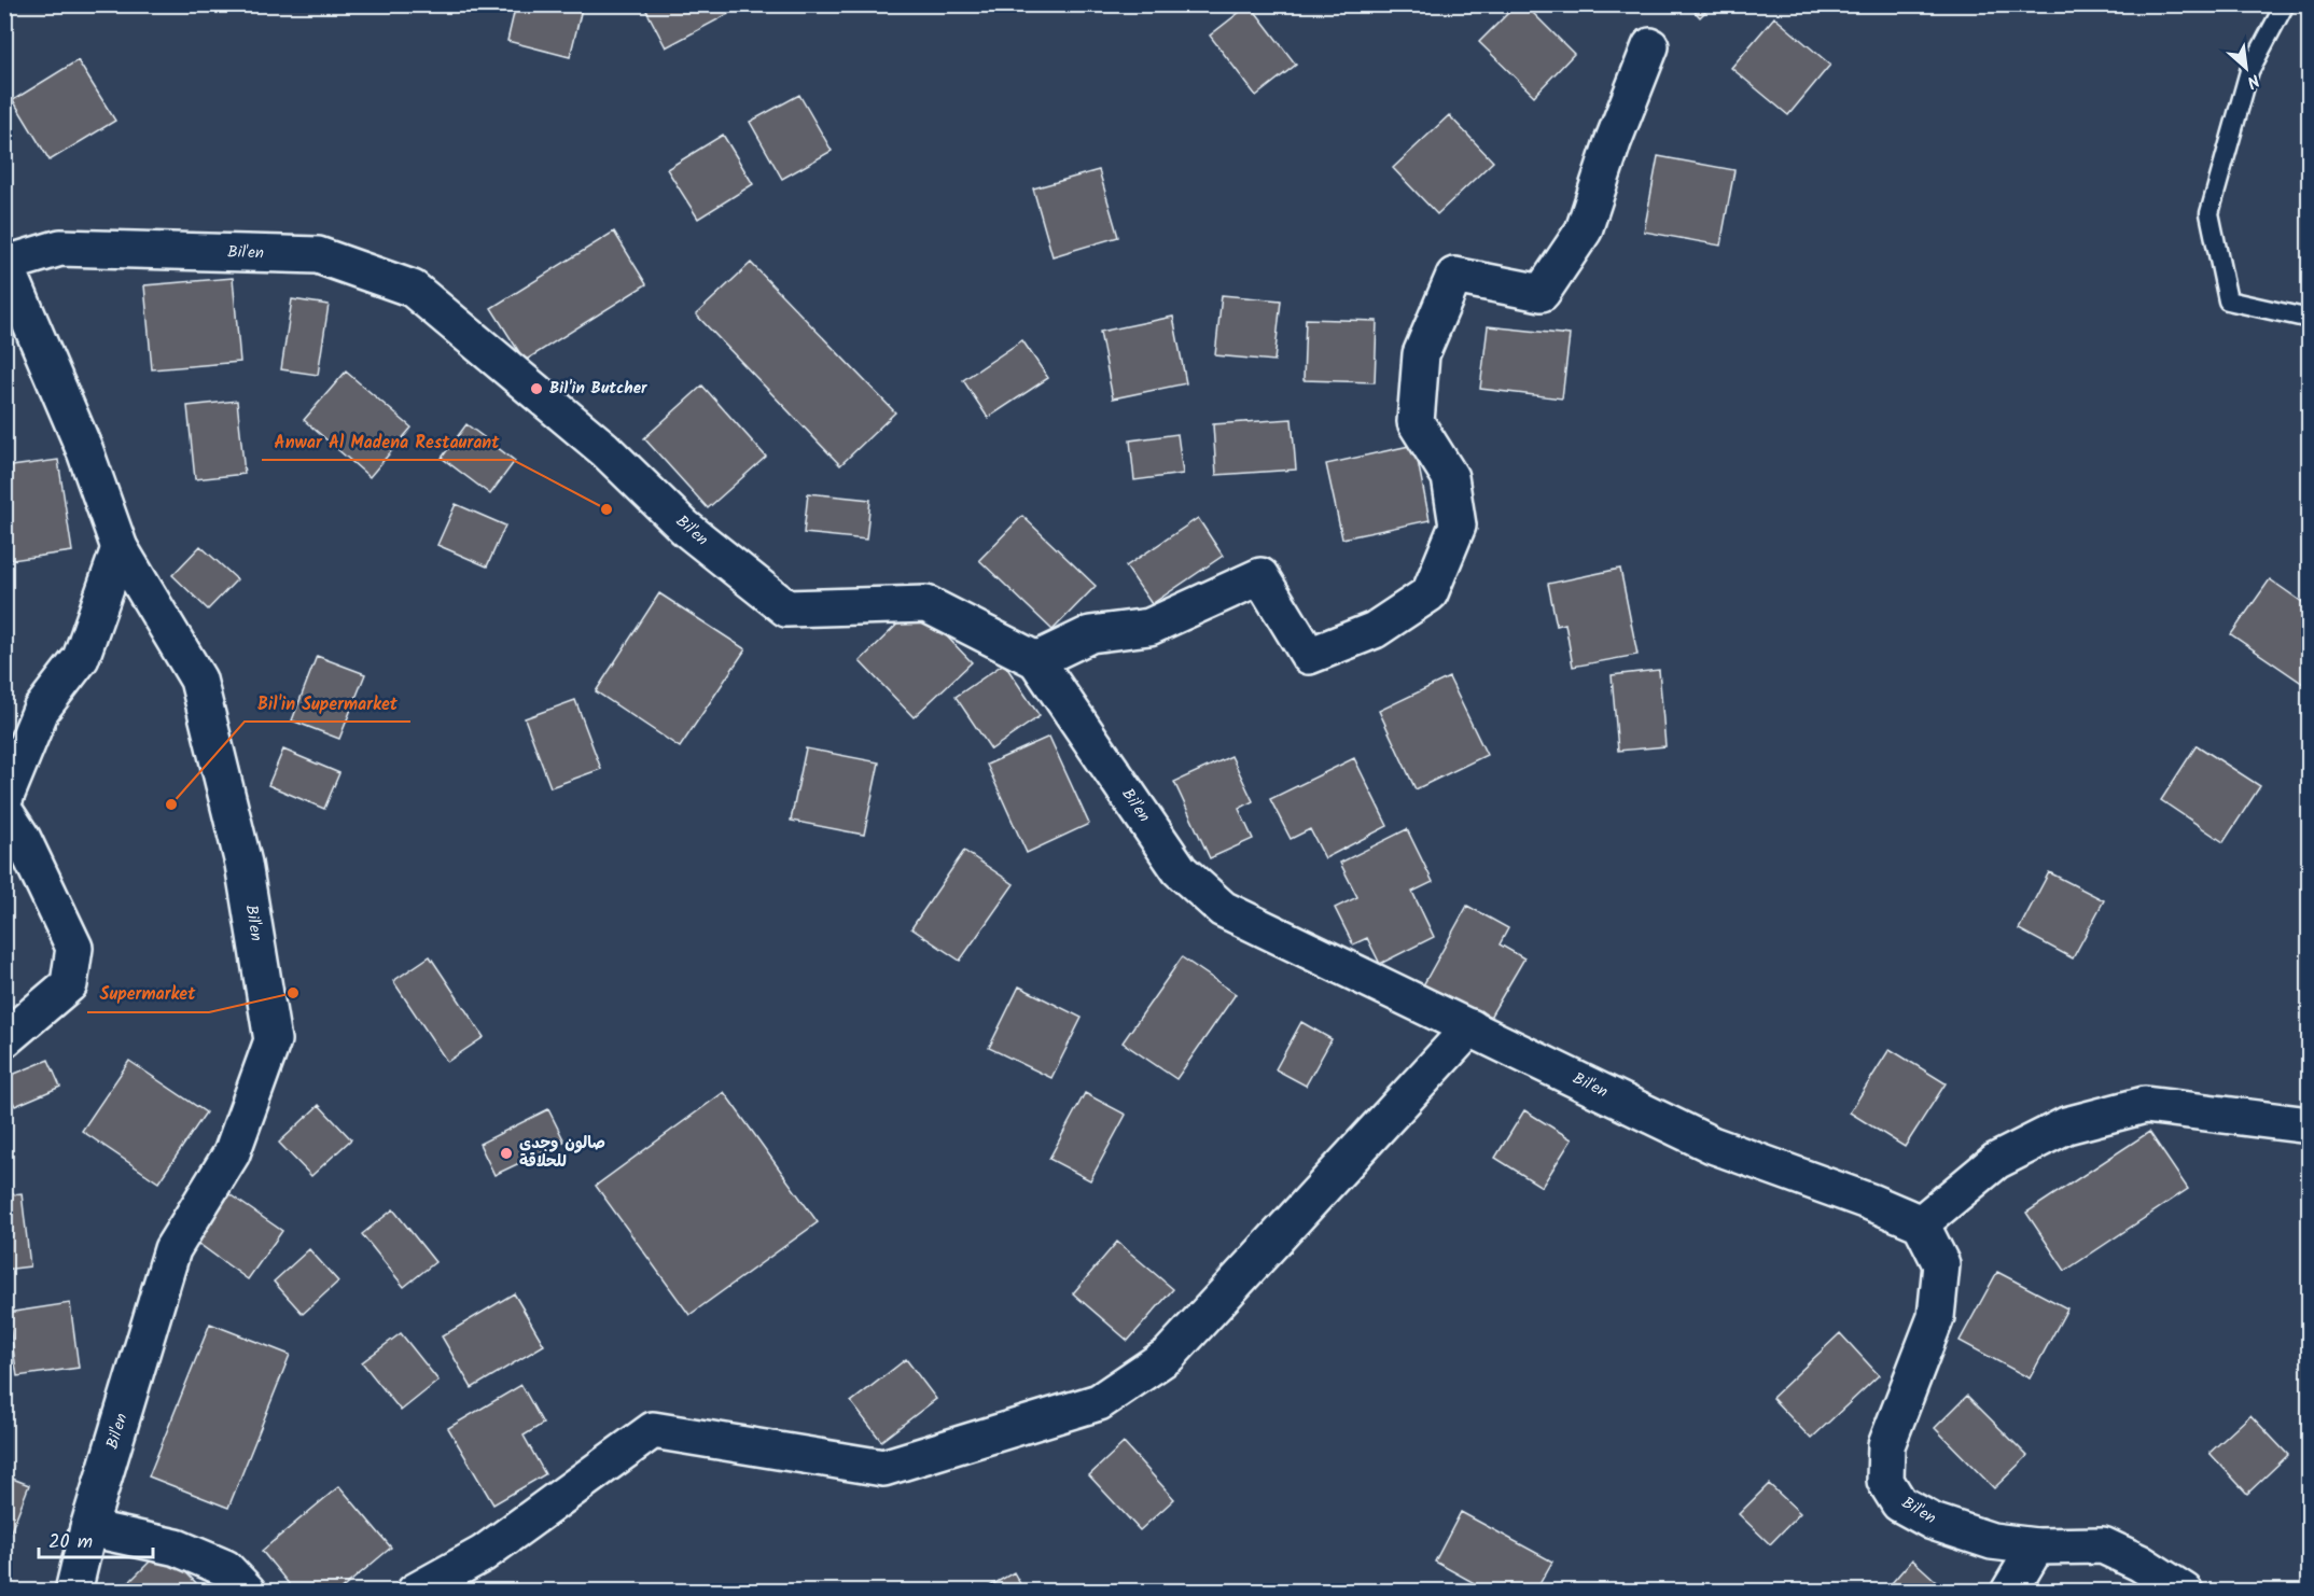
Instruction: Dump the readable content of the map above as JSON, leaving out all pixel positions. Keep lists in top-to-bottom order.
{
  "streets": {
    "street": ["Bil'en"]
  },
  "places": [
    "Bil'in Butcher",
    "Anwar Al Madena Restaurant",
    "Bil'in Supermarket",
    "Supermarket",
    "صالون وجدي للحلاقة"
  ],
  "scale_bar": "20 m",
  "north": "bottom right"
}
